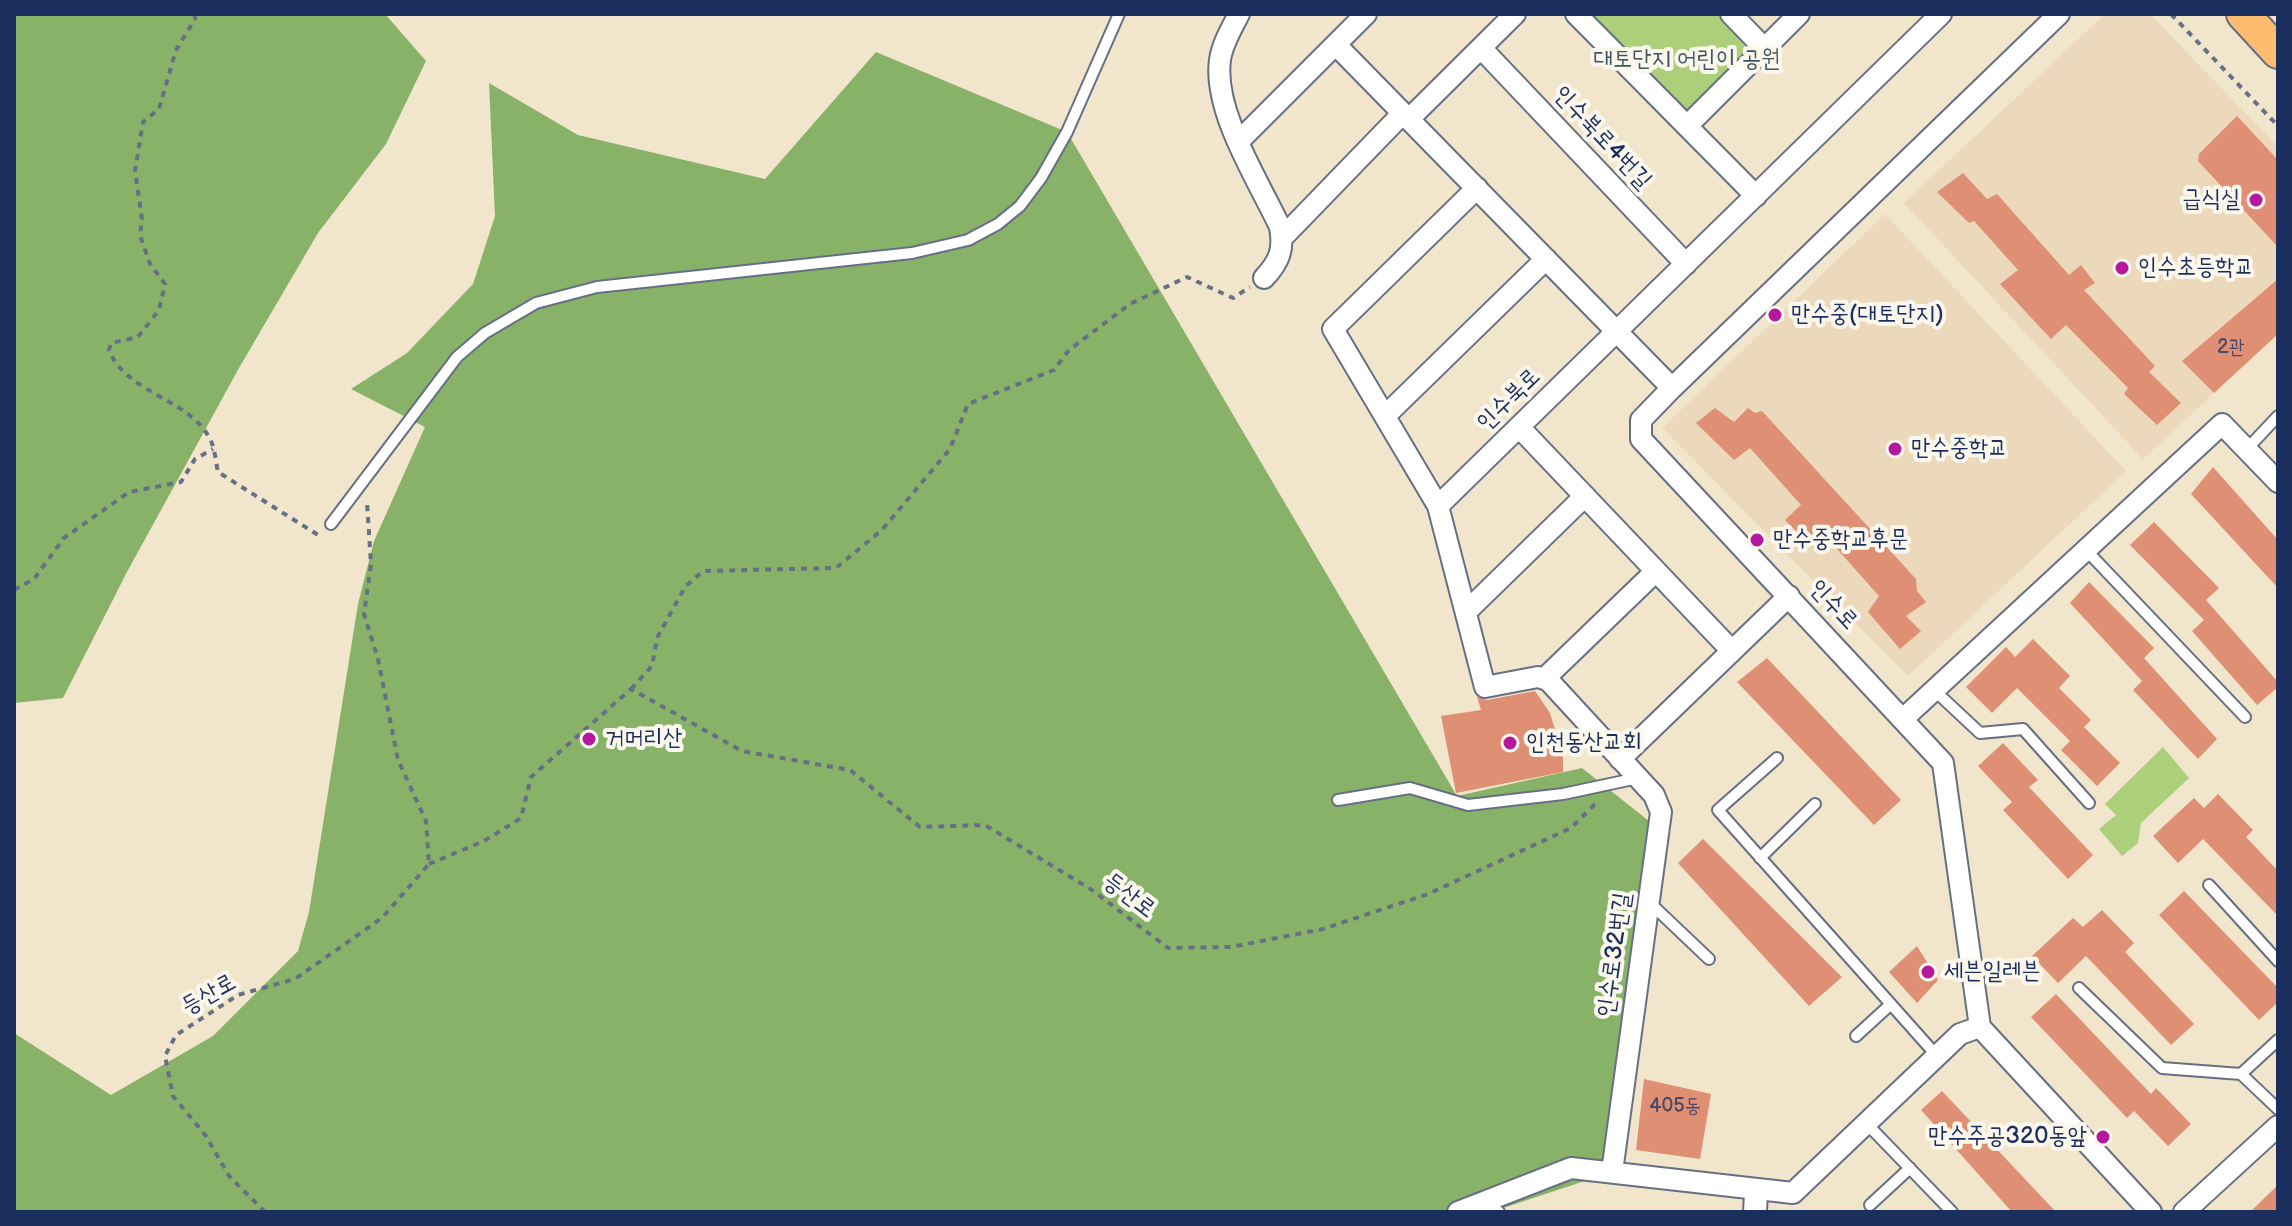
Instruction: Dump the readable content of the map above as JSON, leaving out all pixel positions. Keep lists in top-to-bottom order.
{
  "streets": {
    "street": [
      "인수북로4번길",
      "인수북로",
      "인수로",
      "인수로32번길"
    ],
    "path": ["등산로"]
  },
  "parks": ["대토단지 어린이 공원"],
  "places": [
    "급식실",
    "인수초등학교",
    "만수중(대토단지)",
    "만수중학교",
    "만수중학교후문",
    "거머리산",
    "인천동산교회",
    "세븐일레븐",
    "만수주공320동앞"
  ],
  "house_numbers": ["2관", "405동"]
}
